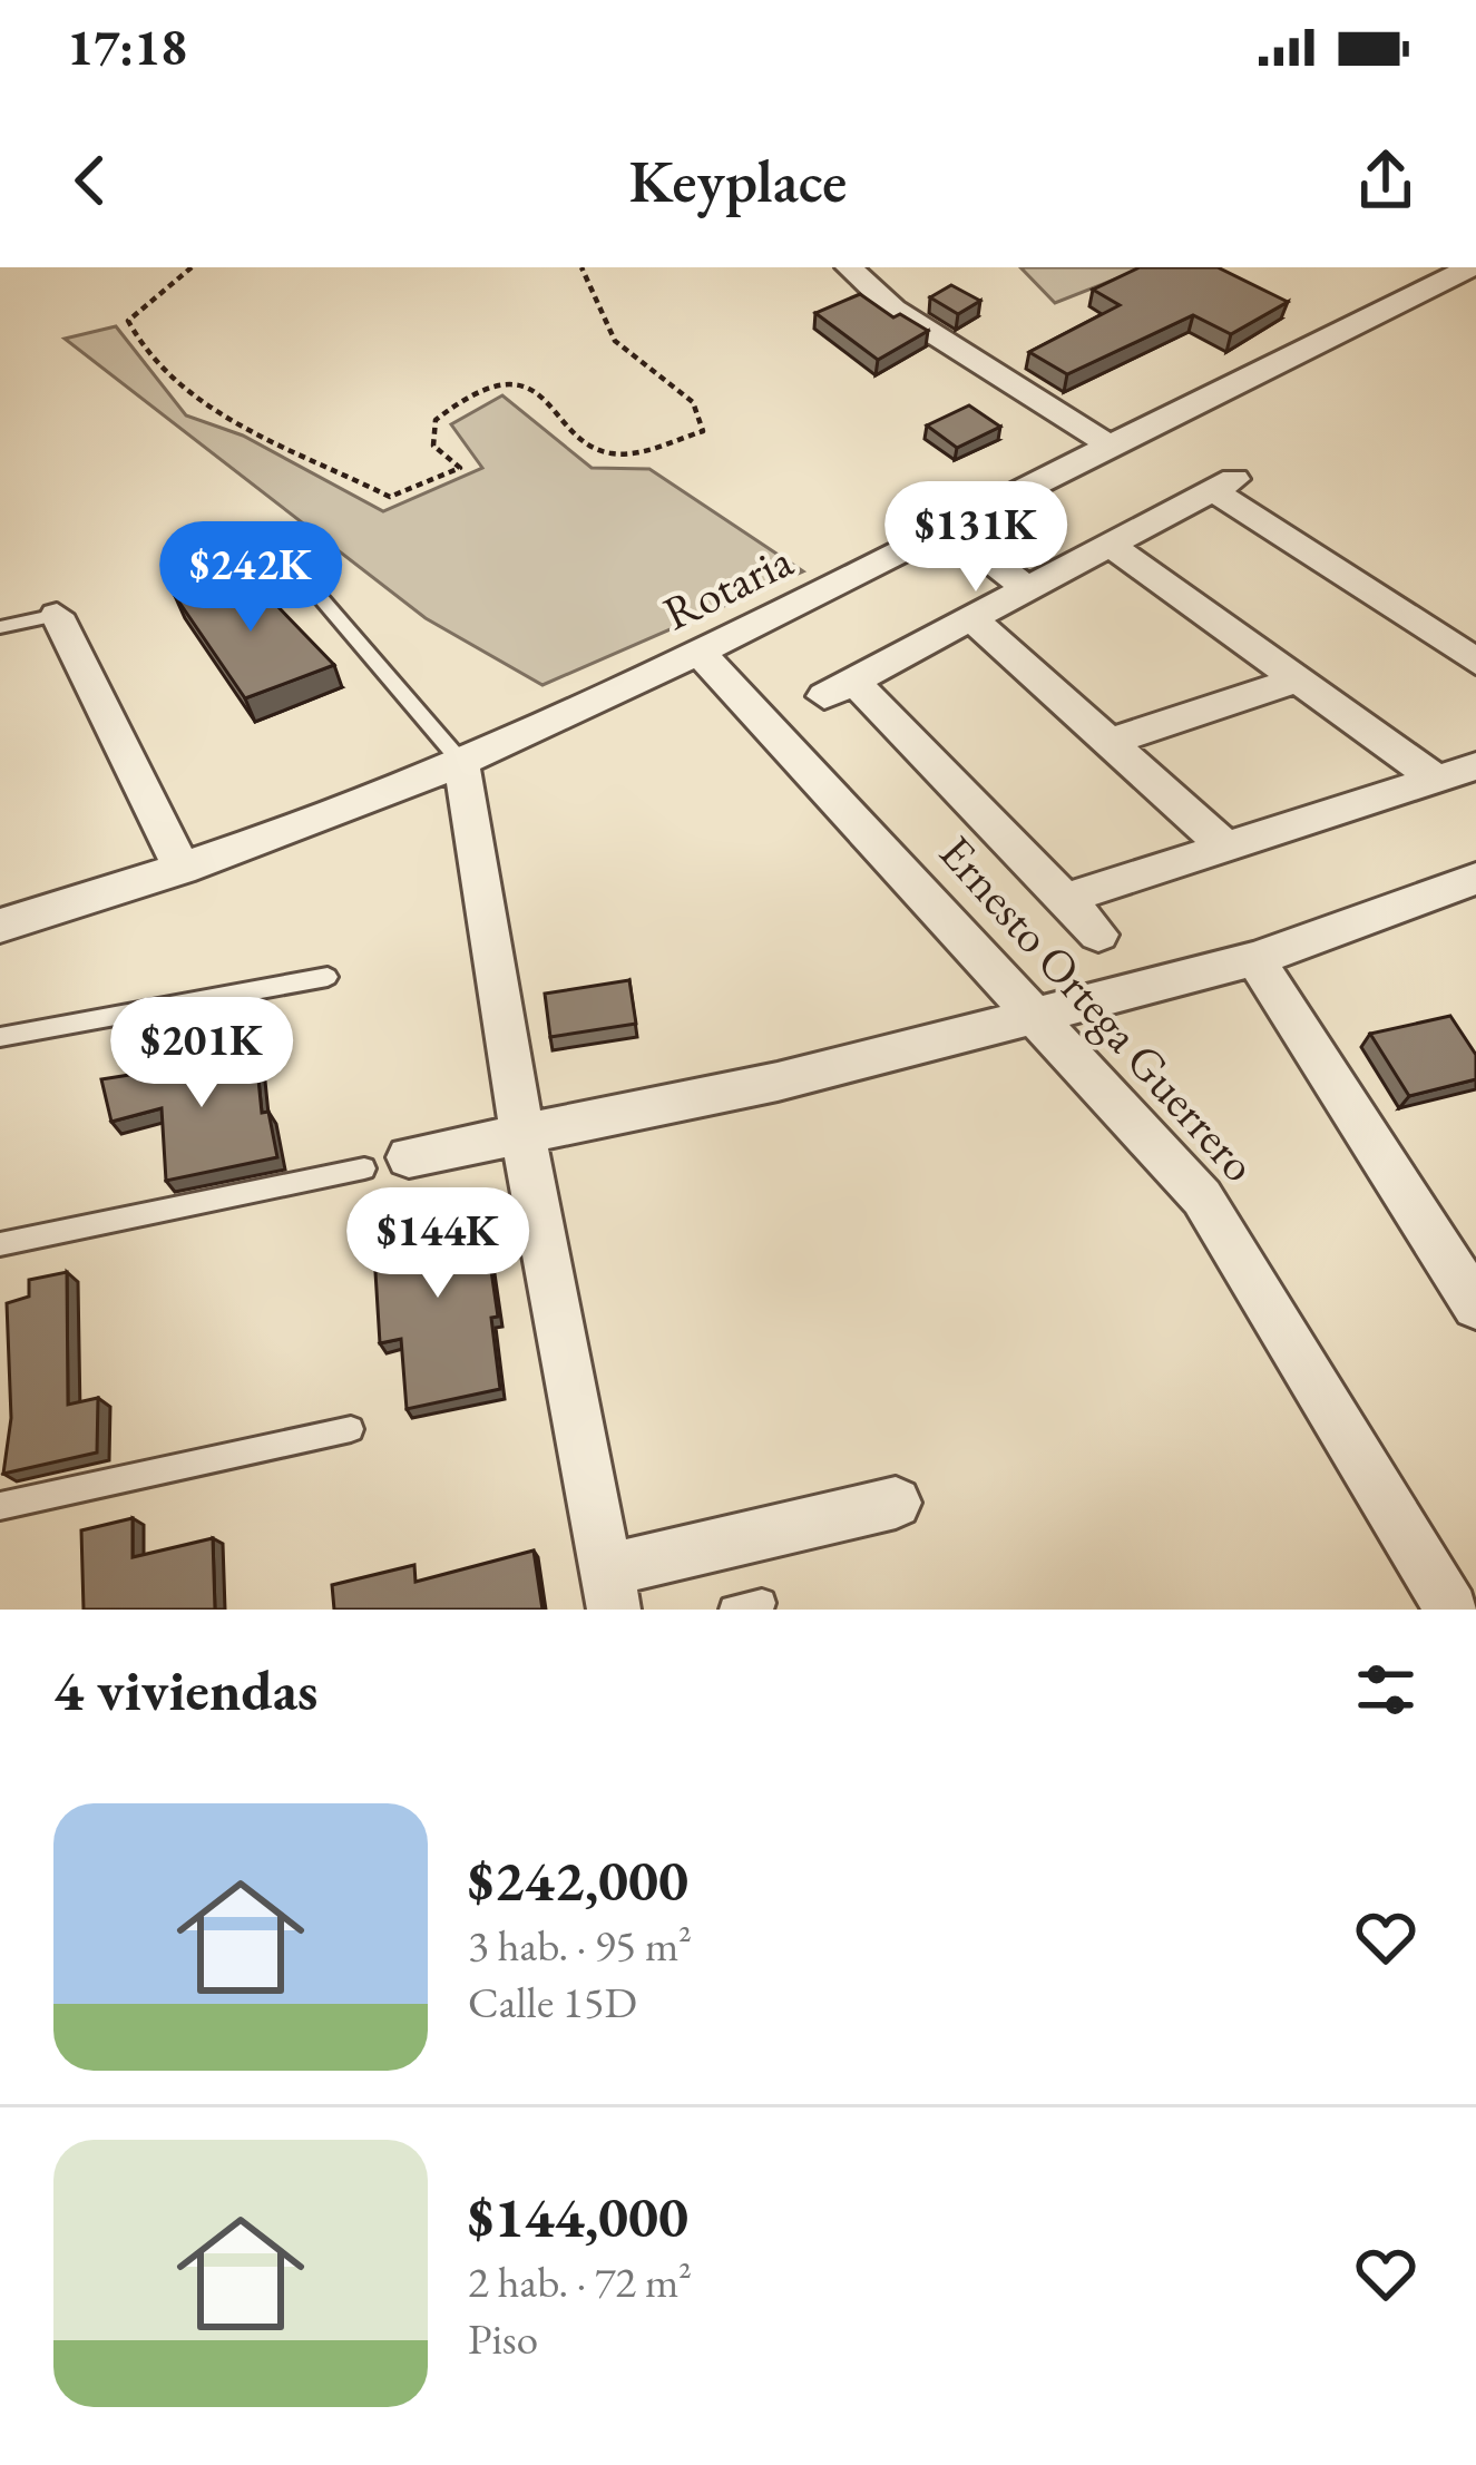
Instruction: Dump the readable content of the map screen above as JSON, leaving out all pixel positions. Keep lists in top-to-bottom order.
{
  "streets": {
    "street": ["Rotaria", "Ernesto Ortega Guerrero"]
  },
  "crossings": [
    ["Rotaria", "Ernesto Ortega Guerrero"]
  ],
  "page": {
    "status": "17:18",
    "header": "Keyplace",
    "price": [
      "$131K",
      "$242K",
      "$201K",
      "$144K"
    ],
    "heading": "4 viviendas",
    "list": [
      {
        "name": "$242,000",
        "note": "3 hab. · 95 m² · Calle 15D"
      },
      {
        "name": "$144,000",
        "note": "2 hab. · 72 m² · Piso"
      }
    ]
  }
}
